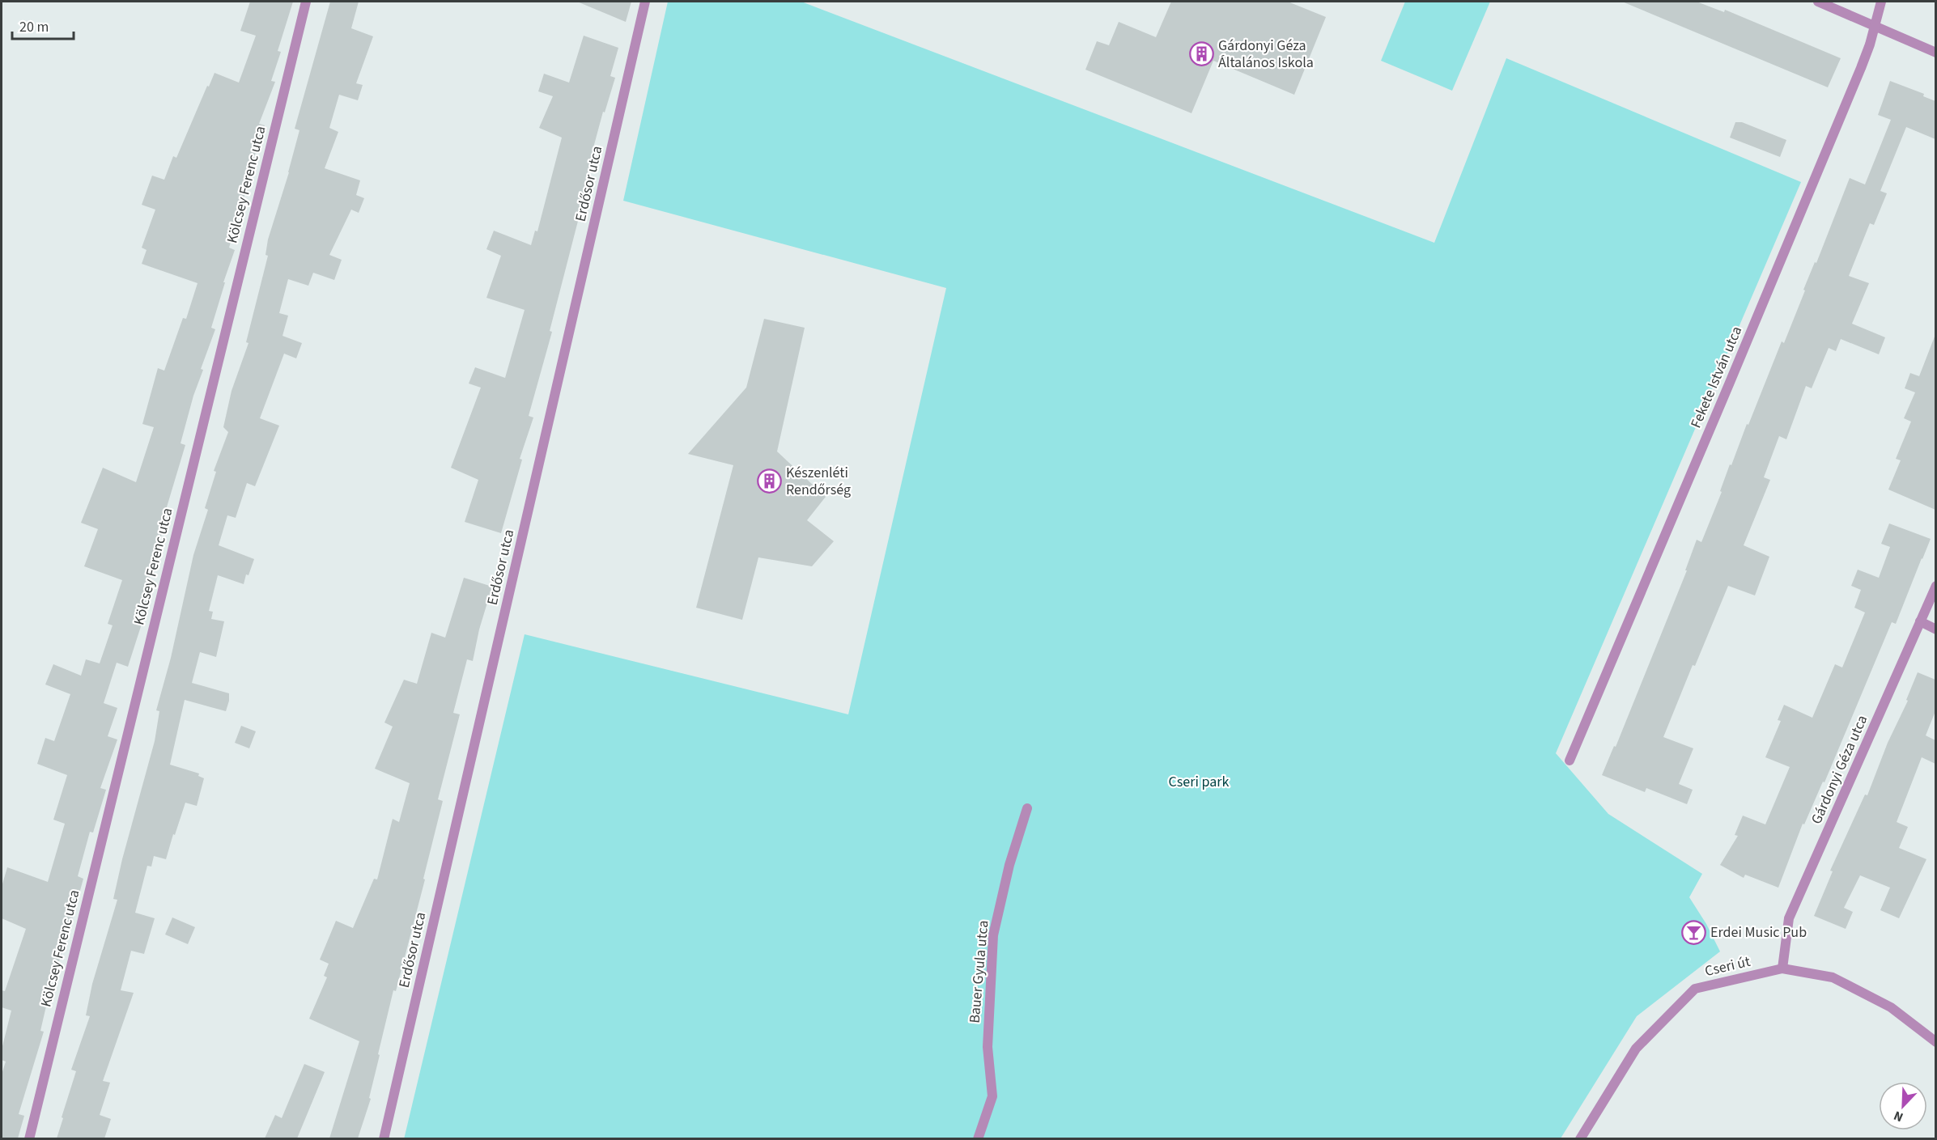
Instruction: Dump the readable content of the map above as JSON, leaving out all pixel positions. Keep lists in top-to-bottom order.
{
  "streets": {
    "street": [
      "Erdősor utca",
      "Kölcsey Ferenc utca",
      "Fekete István utca",
      "Gárdonyi Géza utca",
      "Cseri út",
      "Bauer Gyula utca"
    ]
  },
  "crossings": [
    ["Gárdonyi Géza utca", "Cseri út"]
  ],
  "parks": ["Cseri park"],
  "places": {
    "building": ["Gárdonyi Géza Általános Iskola", "Készenléti Rendőrség"],
    "bar": ["Erdei Music Pub"]
  },
  "scale_bar": "20 m",
  "north": "bottom left"
}
